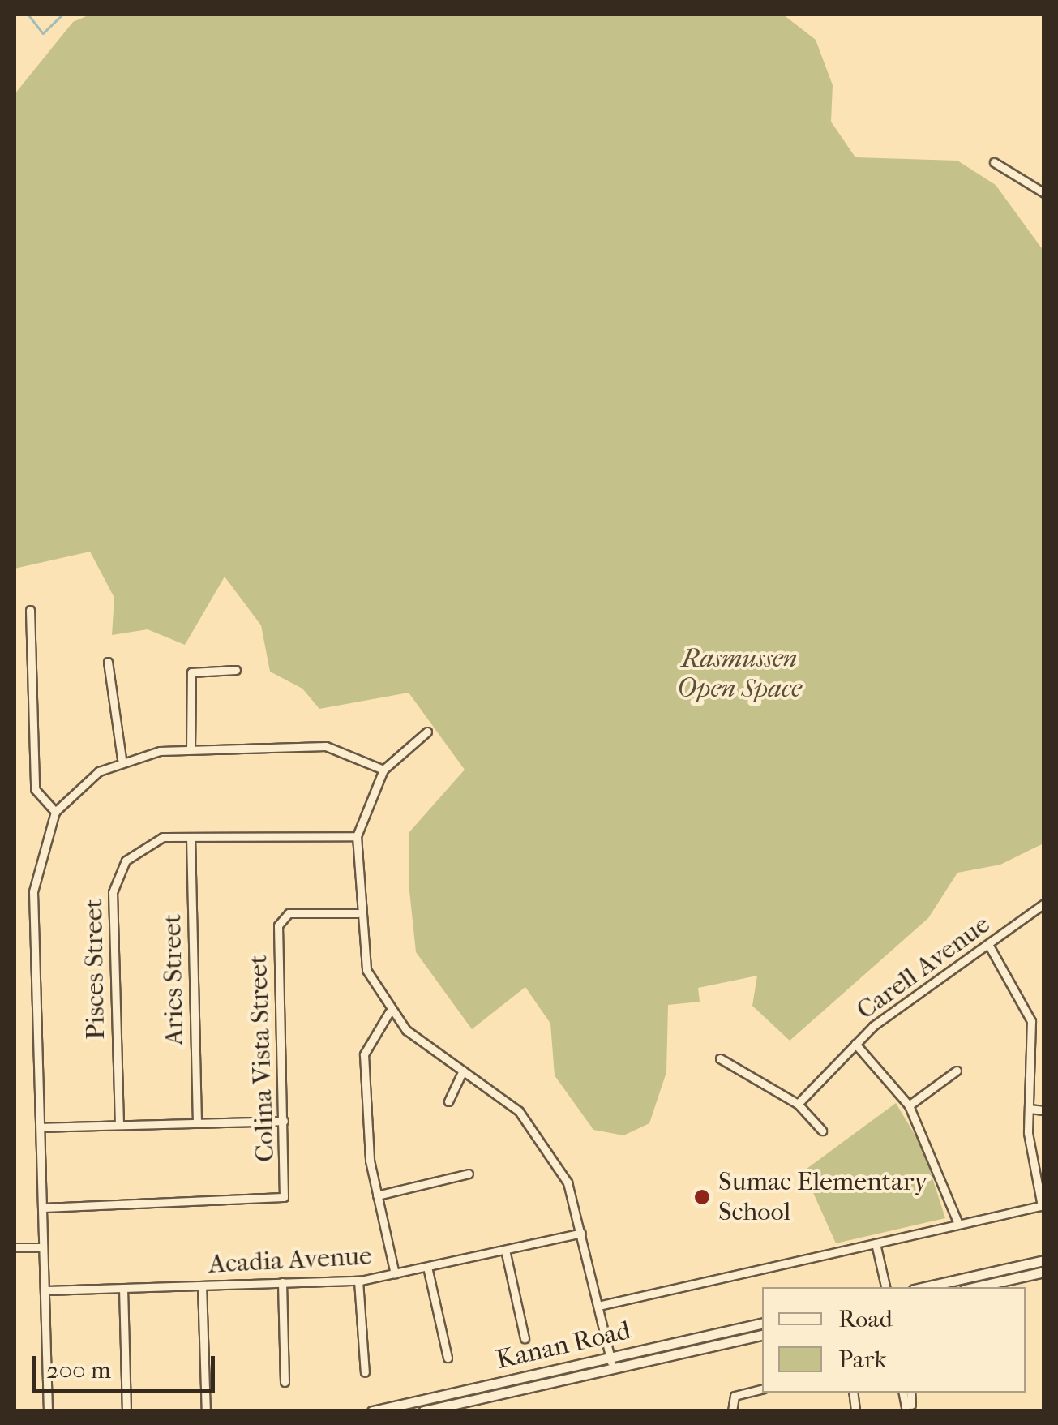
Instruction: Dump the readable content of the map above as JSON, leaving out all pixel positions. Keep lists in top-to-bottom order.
{
  "streets": {
    "main road": ["Kanan Road"],
    "street": [
      "Carell Avenue",
      "Pisces Street",
      "Aries Street",
      "Colina Vista Street",
      "Acadia Avenue"
    ]
  },
  "crossings": [
    ["Pisces Street", "Aries Street"]
  ],
  "parks": ["Rasmussen Open Space"],
  "places": ["Sumac Elementary School"],
  "legend": ["Road", "Park"],
  "scale_bar": "200 m"
}
